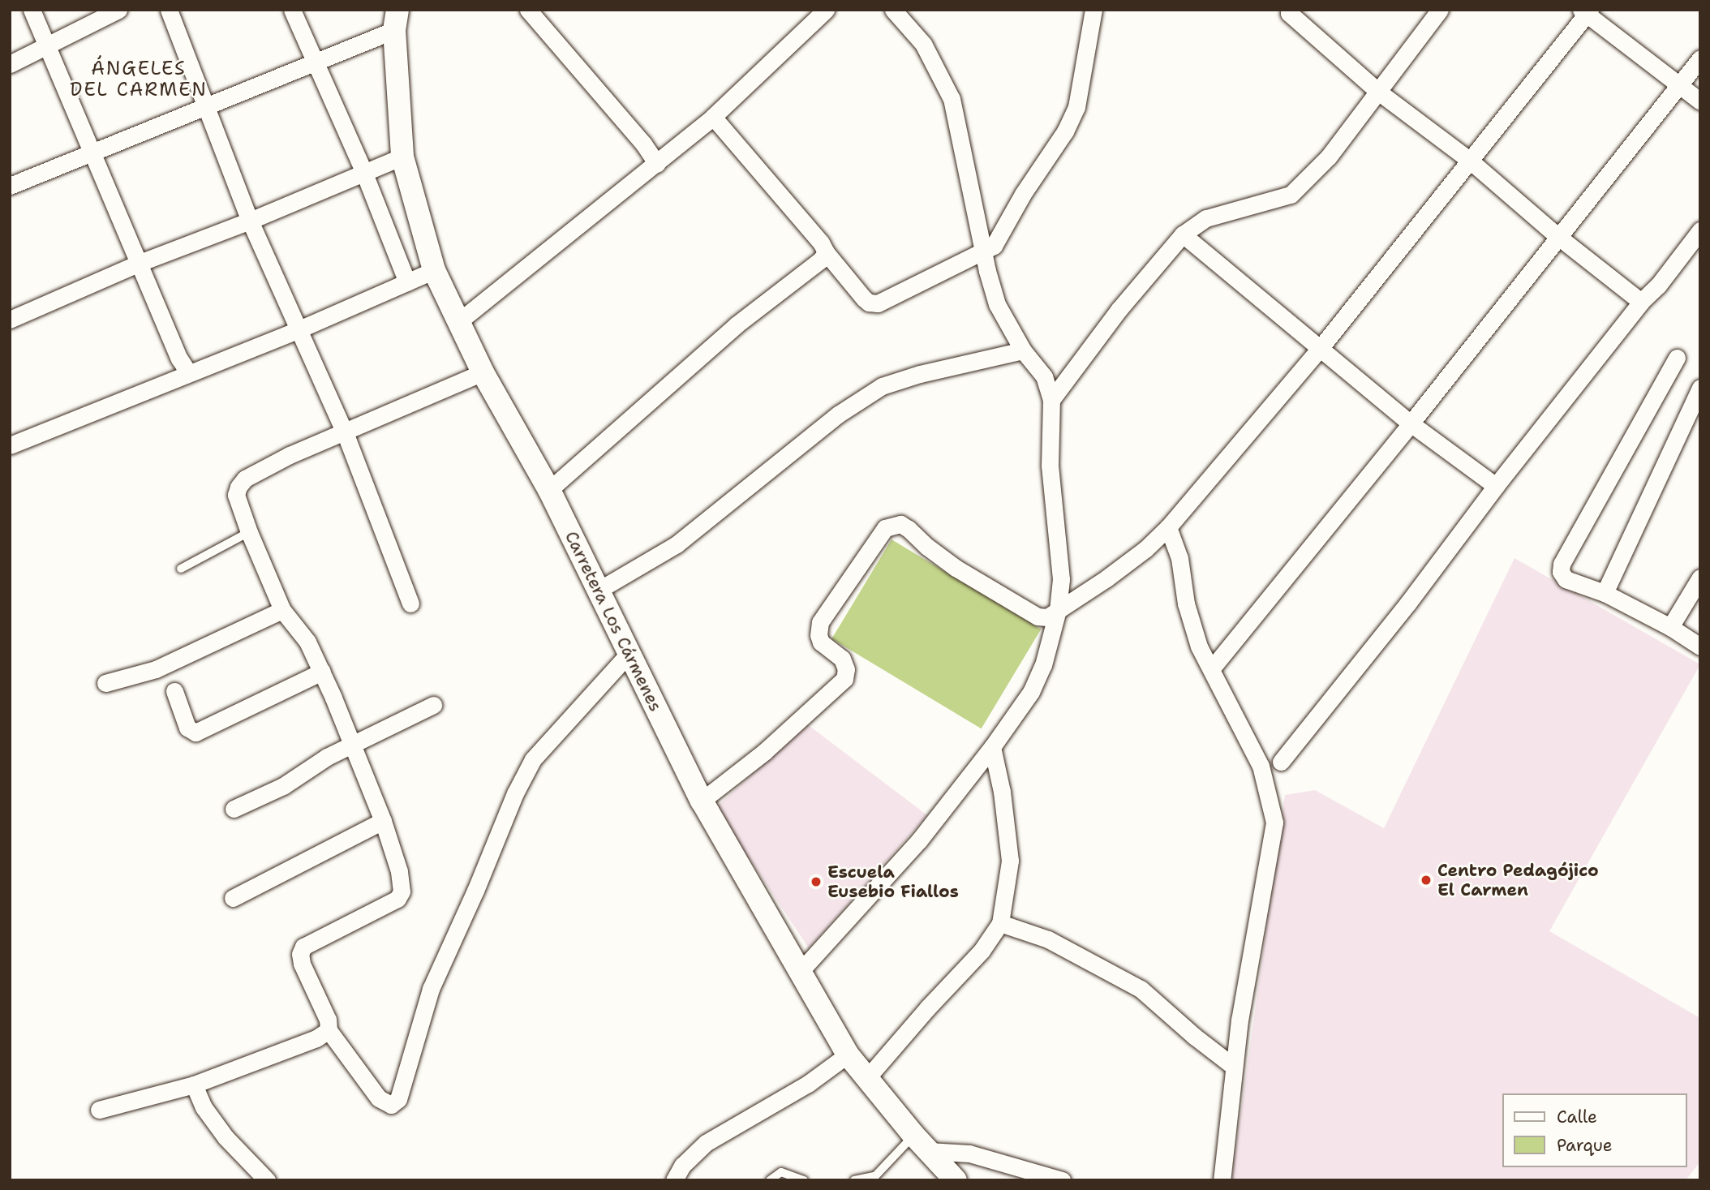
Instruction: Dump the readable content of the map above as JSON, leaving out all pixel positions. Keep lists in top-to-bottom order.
{
  "streets": {
    "main road": ["Carretera Los Cármenes"]
  },
  "districts": ["ÁNGELES DEL CARMEN"],
  "places": ["Centro Pedagójico El Carmen", "Escuela Eusebio Fiallos"],
  "legend": ["Calle", "Parque"]
}
